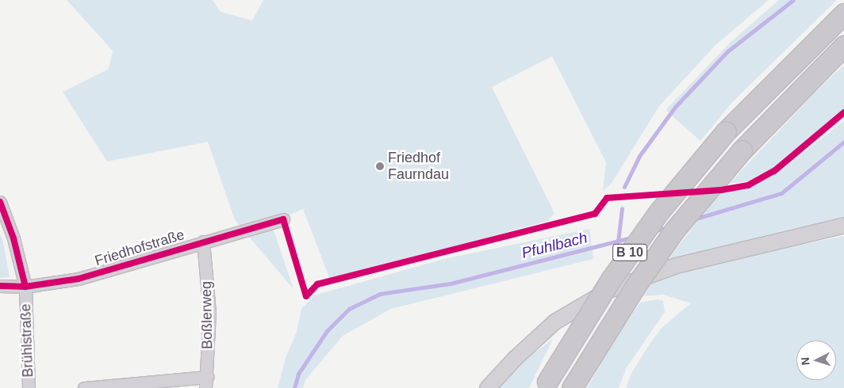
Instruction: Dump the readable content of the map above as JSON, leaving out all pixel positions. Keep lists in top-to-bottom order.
{
  "streets": {
    "highway": ["B 10"],
    "street": ["Friedhofstraße", "Boßlerweg", "Brühlstraße"]
  },
  "crossings": [
    ["Friedhofstraße", "Boßlerweg"],
    ["Friedhofstraße", "Brühlstraße"]
  ],
  "water": ["Pfuhlbach"],
  "places": ["Friedhof Faurndau"],
  "north": "left"
}
